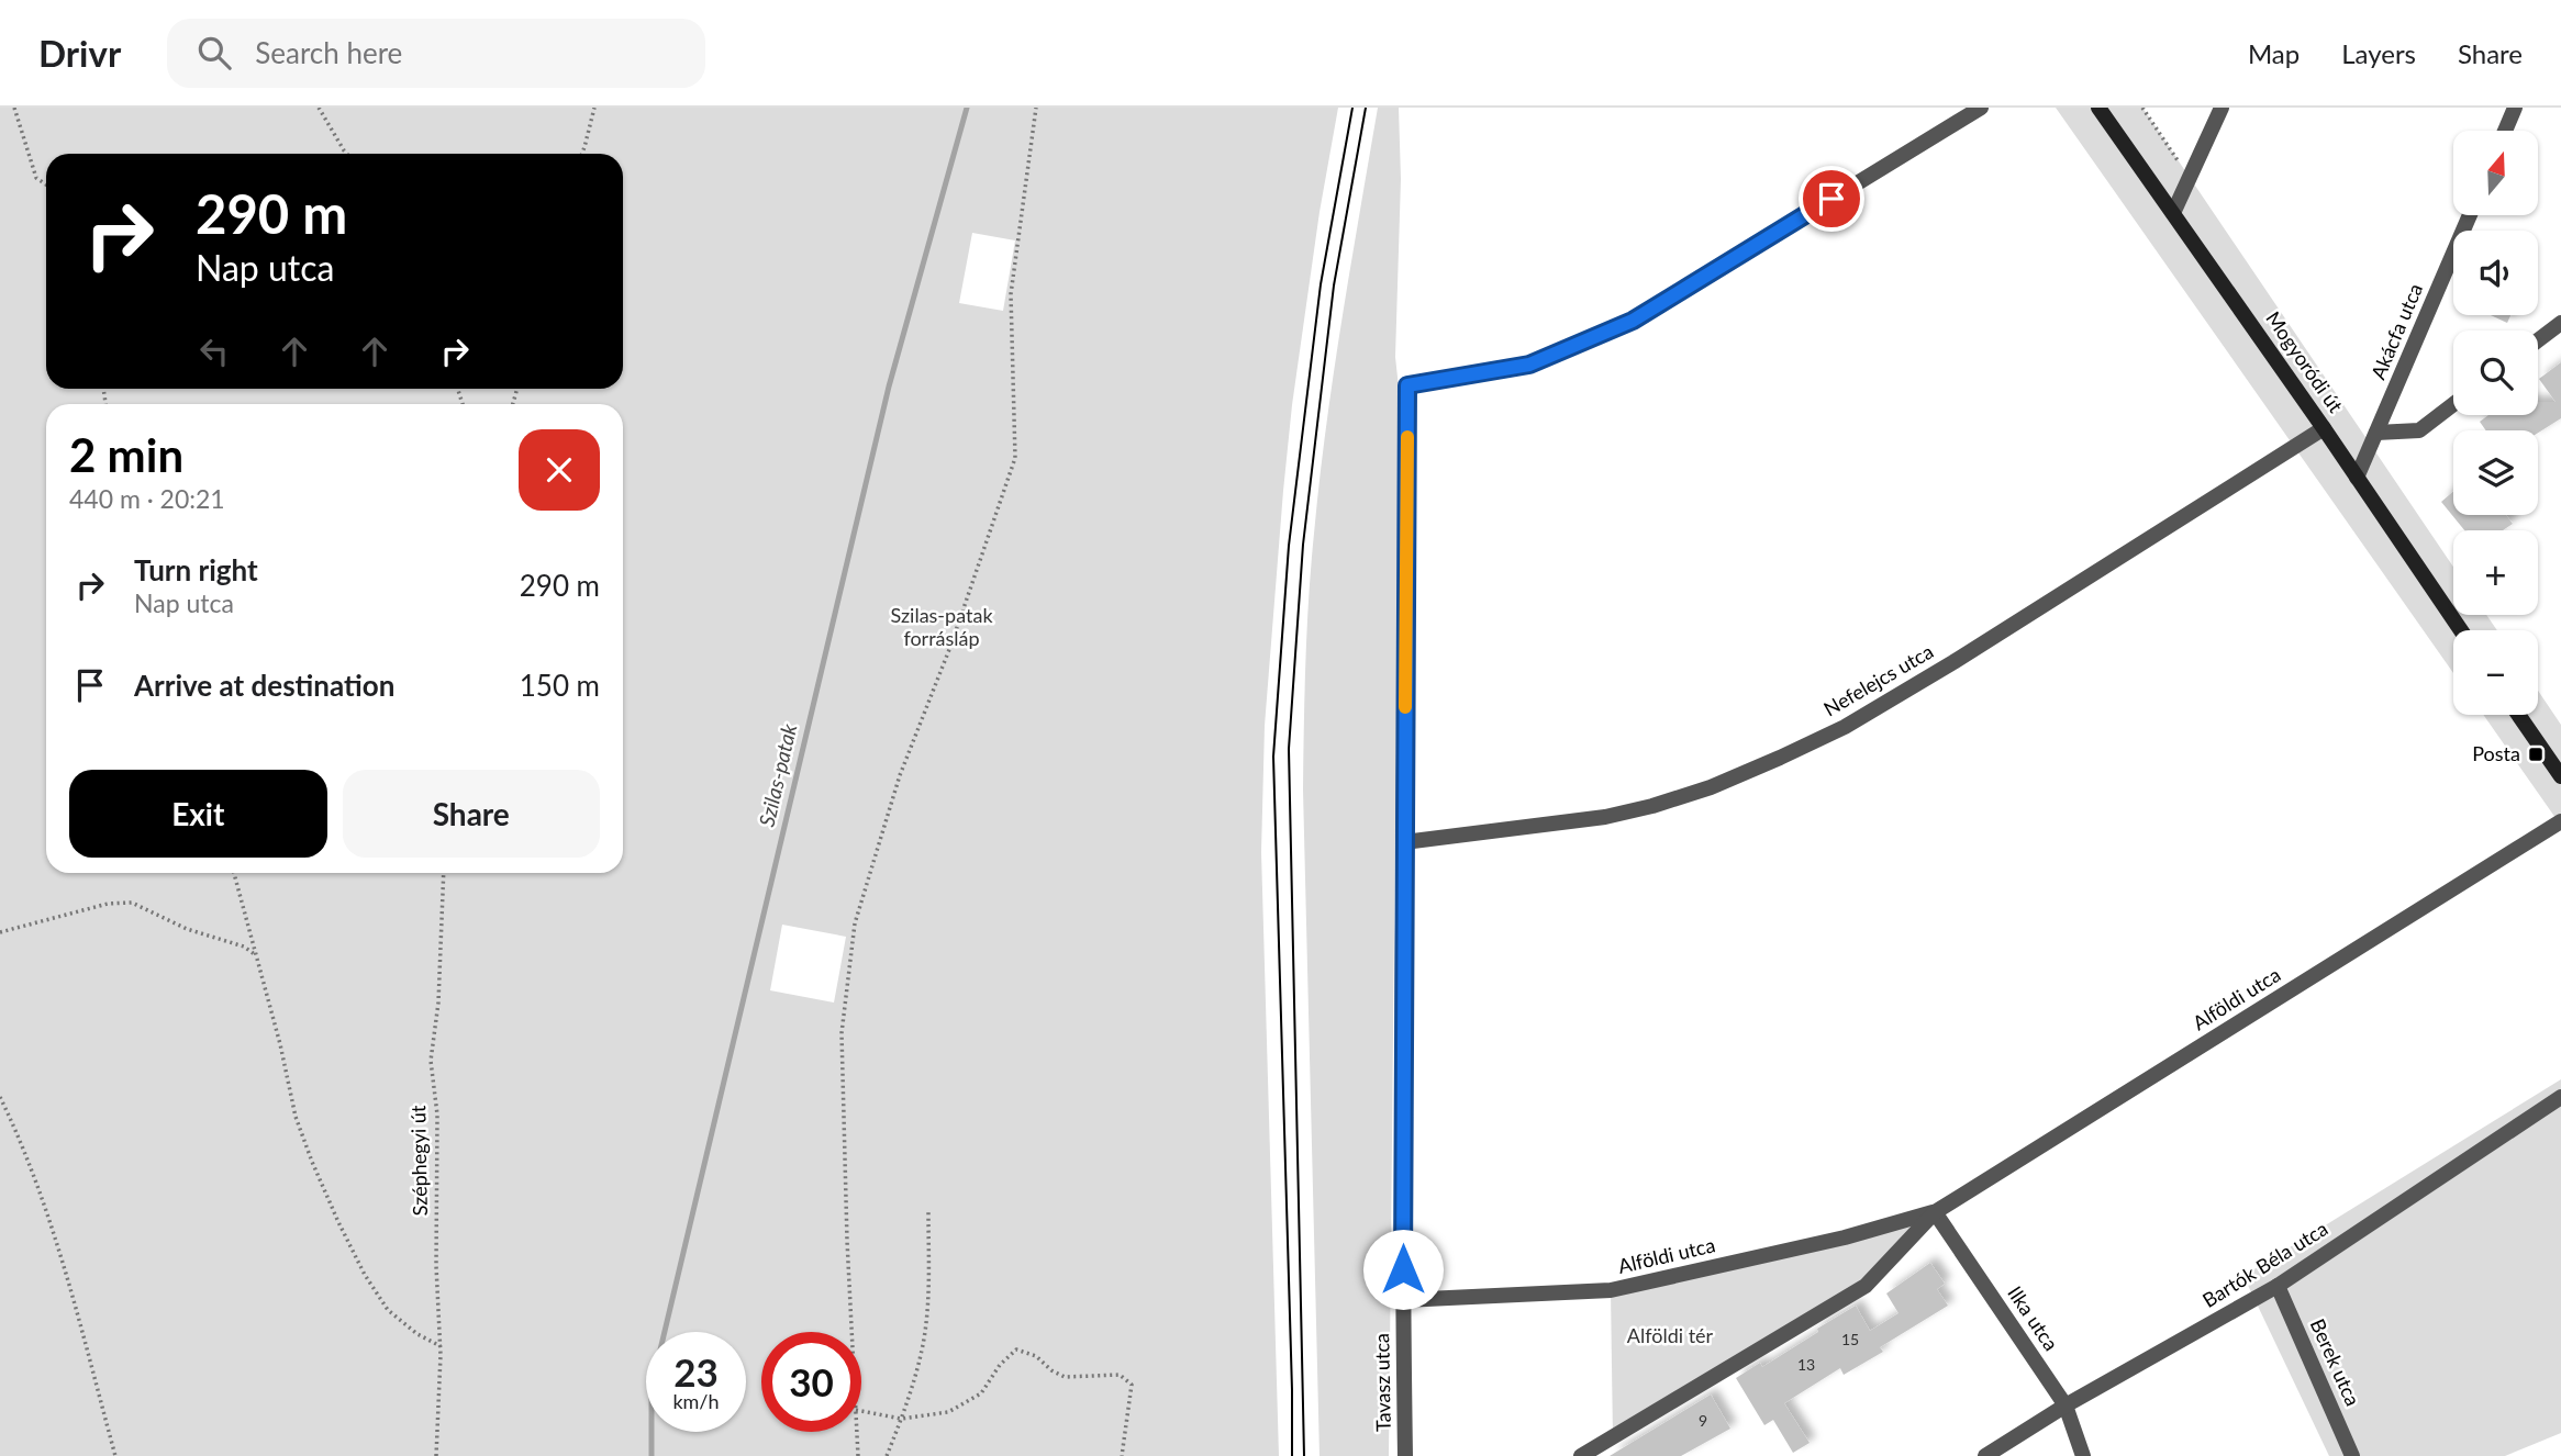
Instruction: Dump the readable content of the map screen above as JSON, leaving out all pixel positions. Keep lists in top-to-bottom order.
{
  "streets": {
    "street": [
      "Akácfa utca",
      "Mogyoródi út",
      "Nefelejcs utca",
      "Alföldi utca",
      "Bartók Béla utca",
      "Ilka utca",
      "Berek utca",
      "Tavasz utca"
    ],
    "path": ["Széphegyi út"]
  },
  "crossings": [
    ["Akácfa utca", "Mogyoródi út"],
    ["Mogyoródi út", "Nefelejcs utca"],
    ["Nefelejcs utca", "Tavasz utca"],
    ["Alföldi utca", "Ilka utca"],
    ["Alföldi utca", "Tavasz utca"],
    ["Bartók Béla utca", "Ilka utca"],
    ["Bartók Béla utca", "Berek utca"]
  ],
  "water": ["Szilas-patak"],
  "parks": ["Szilas-patak forrásláp", "Alföldi tér"],
  "places": {
    "transit": ["Posta"]
  },
  "house_numbers": ["15", "13", "9"],
  "north": "top",
  "page": {
    "header": "Drivr",
    "search": "Search here",
    "nav": ["Map", "Layers", "Share"],
    "map_buttons": ["+", "−"],
    "turn": ["290 m", "Nap utca"],
    "heading": ["2 min", "440 m · 20:21"],
    "list": [
      {
        "name": "Turn right",
        "note": "Nap utca",
        "value": "290 m"
      },
      {
        "name": "Arrive at destination",
        "value": "150 m"
      }
    ],
    "buttons": ["Exit", "Share"],
    "speed": "23 km/h",
    "limit": "30"
  }
}
